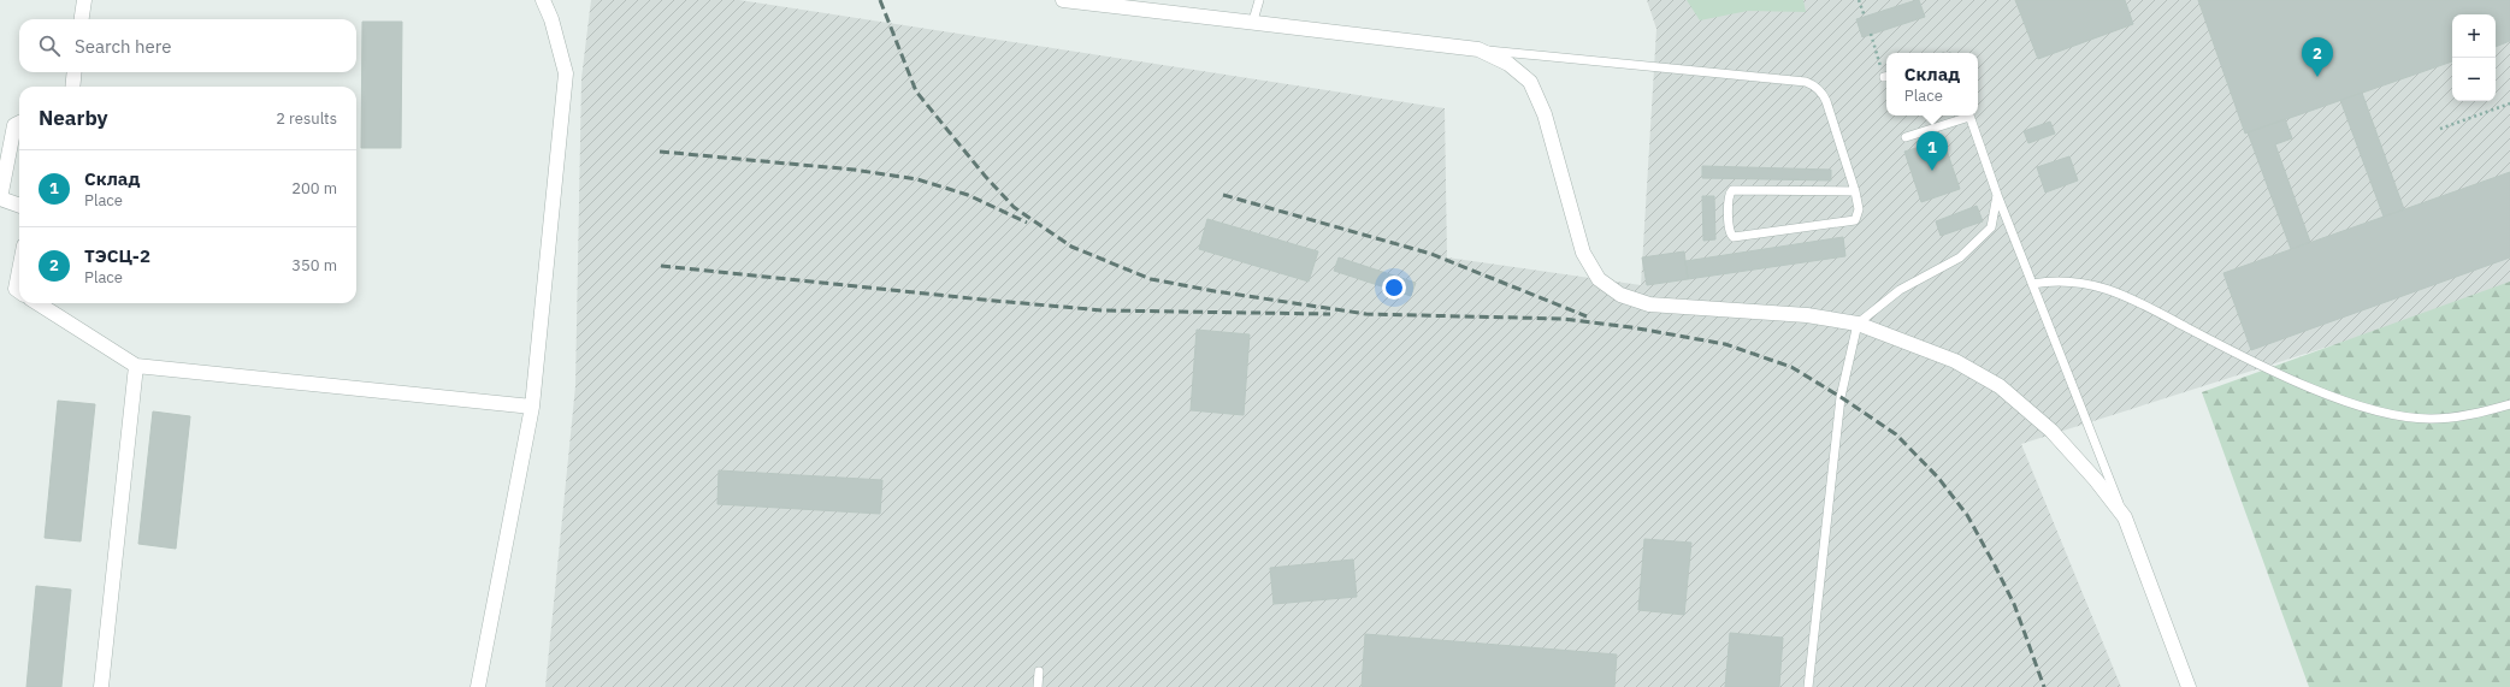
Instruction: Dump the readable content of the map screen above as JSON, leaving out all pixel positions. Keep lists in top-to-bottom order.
{
  "page": {
    "map_buttons": ["+", "−"],
    "search": "Search here",
    "pins": ["2", "1"],
    "popup": ["Склад", "Place"],
    "heading": ["Nearby", "2 results"],
    "list": [
      {
        "mark": "1",
        "name": "Склад",
        "note": "Place",
        "value": "200 m"
      },
      {
        "mark": "2",
        "name": "ТЭСЦ-2",
        "note": "Place",
        "value": "350 m"
      }
    ]
  }
}
